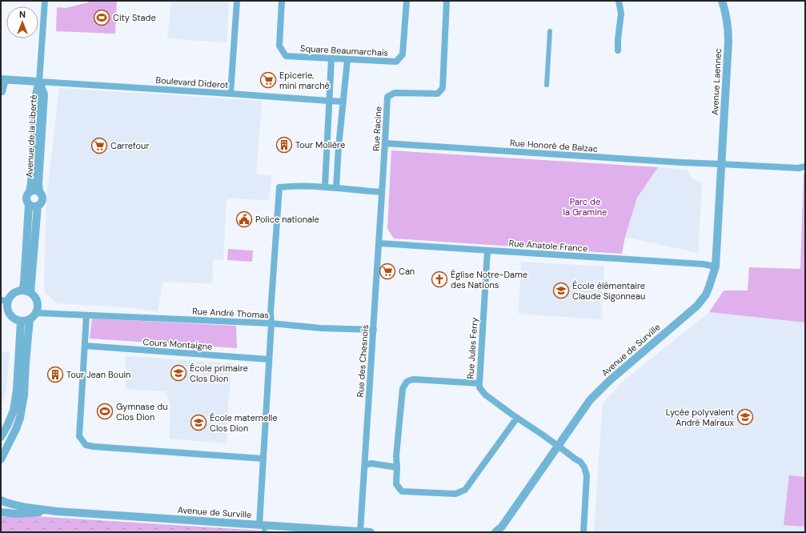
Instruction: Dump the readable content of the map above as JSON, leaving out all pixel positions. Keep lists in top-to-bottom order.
{
  "streets": {
    "street": [
      "Square Beaumarchais",
      "Avenue Laennec",
      "Boulevard Diderot",
      "Rue Racine",
      "Avenue de la Liberté",
      "Rue Honoré de Balzac",
      "Rue Anatole France",
      "Rue André Thomas",
      "Cours Montaigne",
      "Rue Jules Ferry",
      "Avenue de Surville",
      "Rue des Chesnois"
    ]
  },
  "crossings": [
    ["Avenue Laennec", "Rue Honoré de Balzac"],
    ["Avenue Laennec", "Avenue de Surville"],
    ["Boulevard Diderot", "Avenue de la Liberté"],
    ["Rue Racine", "Rue Honoré de Balzac"],
    ["Rue Racine", "Rue des Chesnois"],
    ["Rue Honoré de Balzac", "Avenue de Surville"],
    ["Rue Anatole France", "Rue Jules Ferry"],
    ["Rue Anatole France", "Avenue de Surville"],
    ["Rue Anatole France", "Rue des Chesnois"],
    ["Rue André Thomas", "Rue des Chesnois"],
    ["Avenue de Surville", "Rue des Chesnois"]
  ],
  "parks": ["Parc de la Gramine"],
  "places": {
    "sports": ["City Stade", "Gymnase du Clos Dion"],
    "supermarket": ["Epicerie, mini marché", "Carrefour", "Can"],
    "building": ["Tour Molière", "Tour Jean Bouin"],
    "public building": ["Police nationale"],
    "church": ["Église Notre-Dame des Nations"],
    "school or university": [
      "École élémentaire Claude Sigonneau",
      "École primaire Clos Dion",
      "Lycée polyvalent André Malraux",
      "École maternelle Clos Dion"
    ]
  },
  "north": "top"
}
